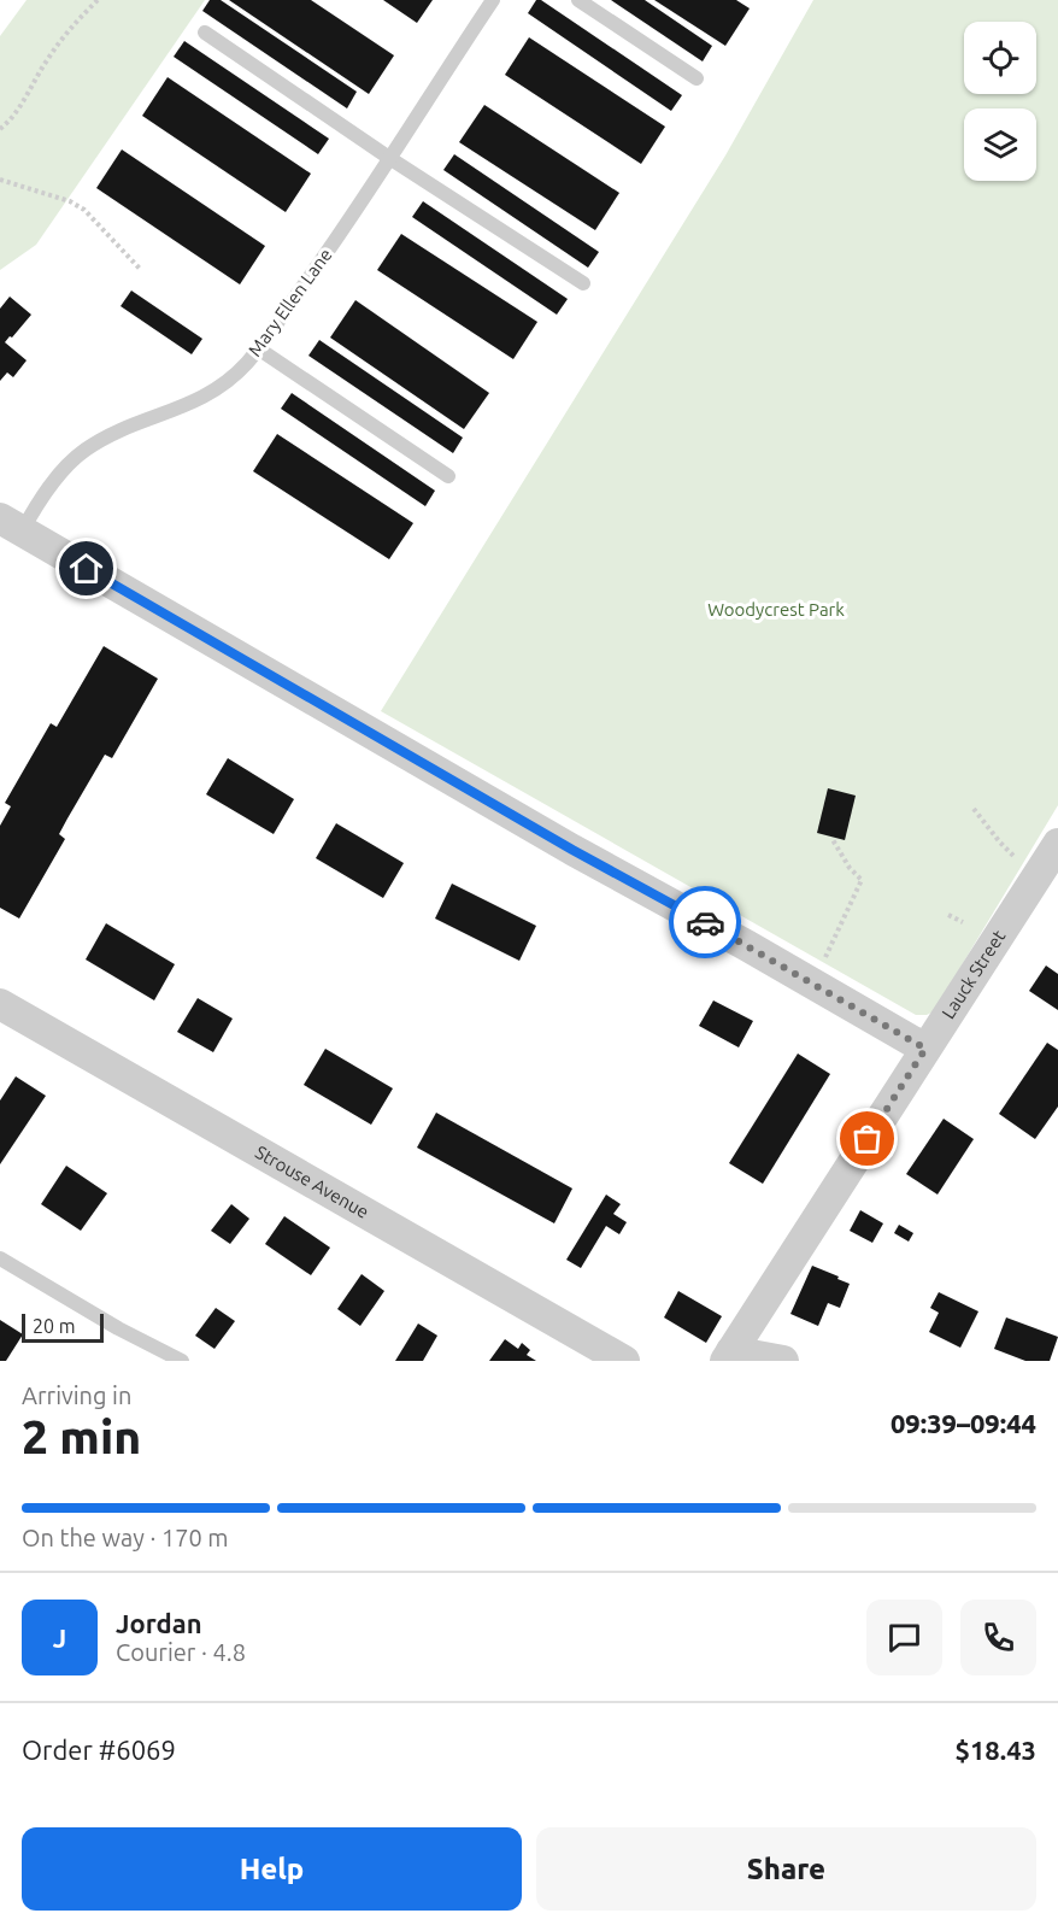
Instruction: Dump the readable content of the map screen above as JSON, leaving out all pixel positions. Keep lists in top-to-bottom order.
{
  "streets": {
    "street": ["Lauck Street", "Strouse Avenue"],
    "lane": ["Mary Ellen Lane"]
  },
  "parks": ["Woodycrest Park"],
  "scale_bar": "20 m",
  "page": {
    "scale": "20 m",
    "heading": ["2 min", "Arriving in", "09:39–09:44"],
    "panel": [
      "Jordan",
      "Courier · 4.8",
      "Order #6069",
      "$18.43"
    ],
    "bar": "On the way · 170 m",
    "round": "J",
    "buttons": ["Help", "Share"]
  }
}
